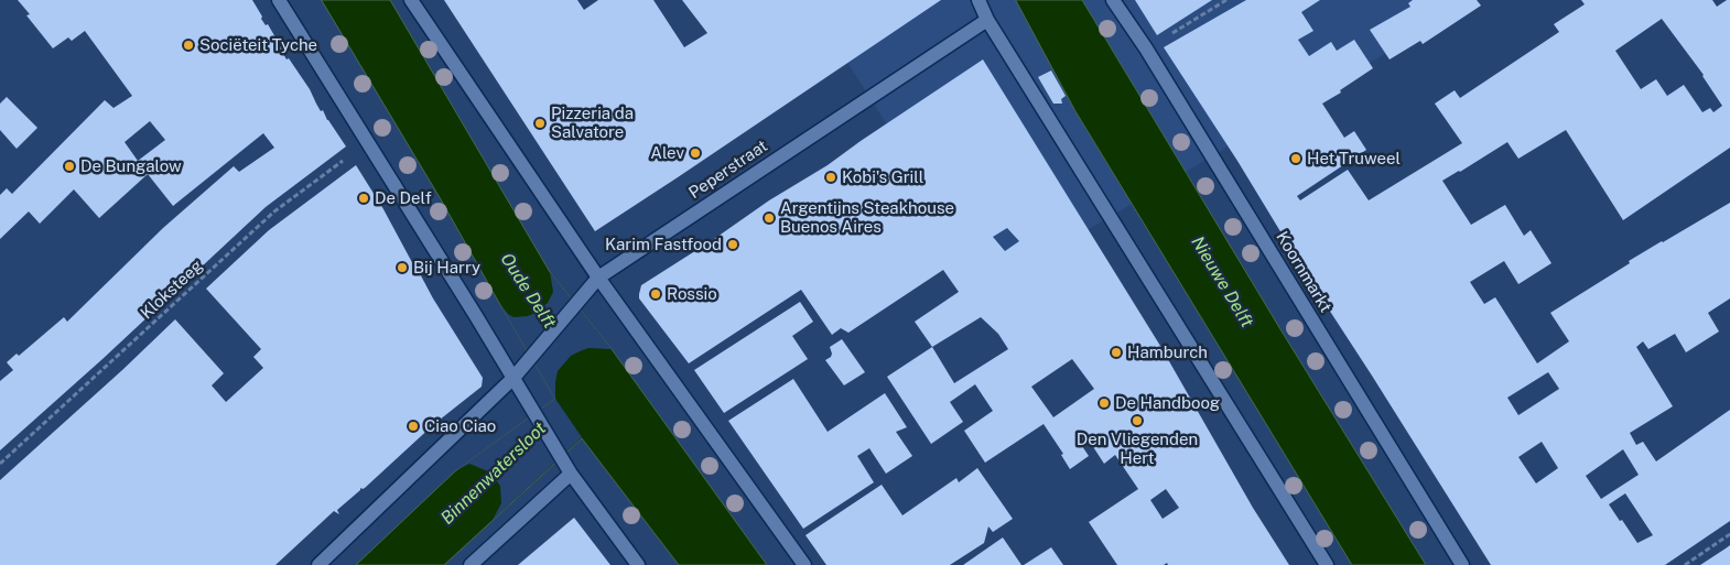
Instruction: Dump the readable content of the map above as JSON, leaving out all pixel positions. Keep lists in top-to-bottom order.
{
  "streets": {
    "street": ["Peperstraat", "Koornmarkt"],
    "path": ["Kloksteeg"]
  },
  "water": ["Nieuwe Delft", "Oude Delft", "Binnenwatersloot"],
  "places": [
    "Sociëteit Tyche",
    "Pizzeria da Salvatore",
    "Alev",
    "Het Truweel",
    "De Bungalow",
    "Kobi's Grill",
    "De Delf",
    "Argentijns Steakhouse Buenos Aires",
    "Karim Fastfood",
    "Bij Harry",
    "Rossio",
    "Hamburch",
    "De Handboog",
    "Den Vliegenden Hert",
    "Ciao Ciao"
  ]
}
